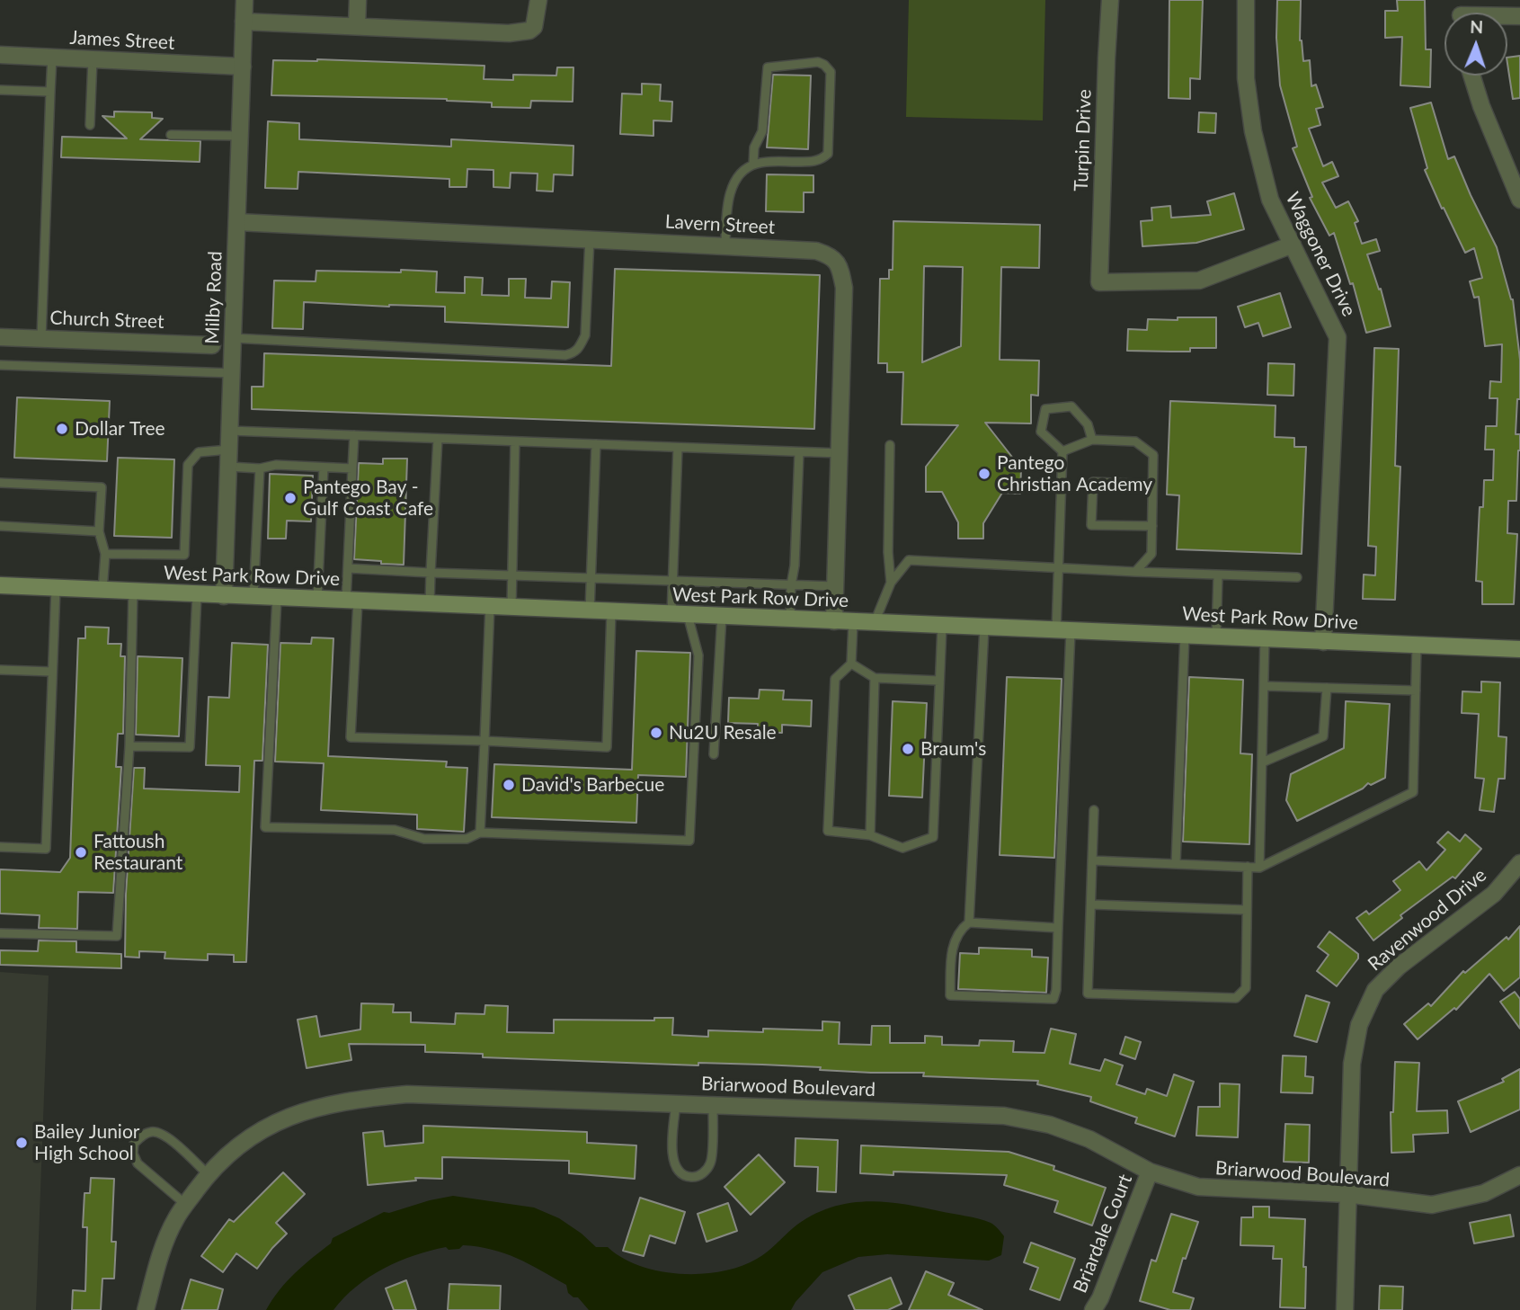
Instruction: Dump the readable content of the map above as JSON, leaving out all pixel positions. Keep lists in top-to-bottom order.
{
  "streets": {
    "main road": ["West Park Row Drive"],
    "street": [
      "James Street",
      "Turpin Drive",
      "Lavern Street",
      "Waggoner Drive",
      "Milby Road",
      "Church Street",
      "Ravenwood Drive",
      "Briarwood Boulevard",
      "Briardale Court"
    ]
  },
  "crossings": [
    ["James Street", "Milby Road"],
    ["Turpin Drive", "Waggoner Drive"],
    ["Lavern Street", "Milby Road"],
    ["Lavern Street", "West Park Row Drive"],
    ["Waggoner Drive", "West Park Row Drive"],
    ["Milby Road", "West Park Row Drive"],
    ["Ravenwood Drive", "Briarwood Boulevard"],
    ["Briarwood Boulevard", "Briardale Court"]
  ],
  "places": [
    "Dollar Tree",
    "Pantego Christian Academy",
    "Pantego Bay - Gulf Coast Cafe",
    "Nu2U Resale",
    "Braum's",
    "David's Barbecue",
    "Fattoush Restaurant",
    "Bailey Junior High School"
  ],
  "north": "top"
}
